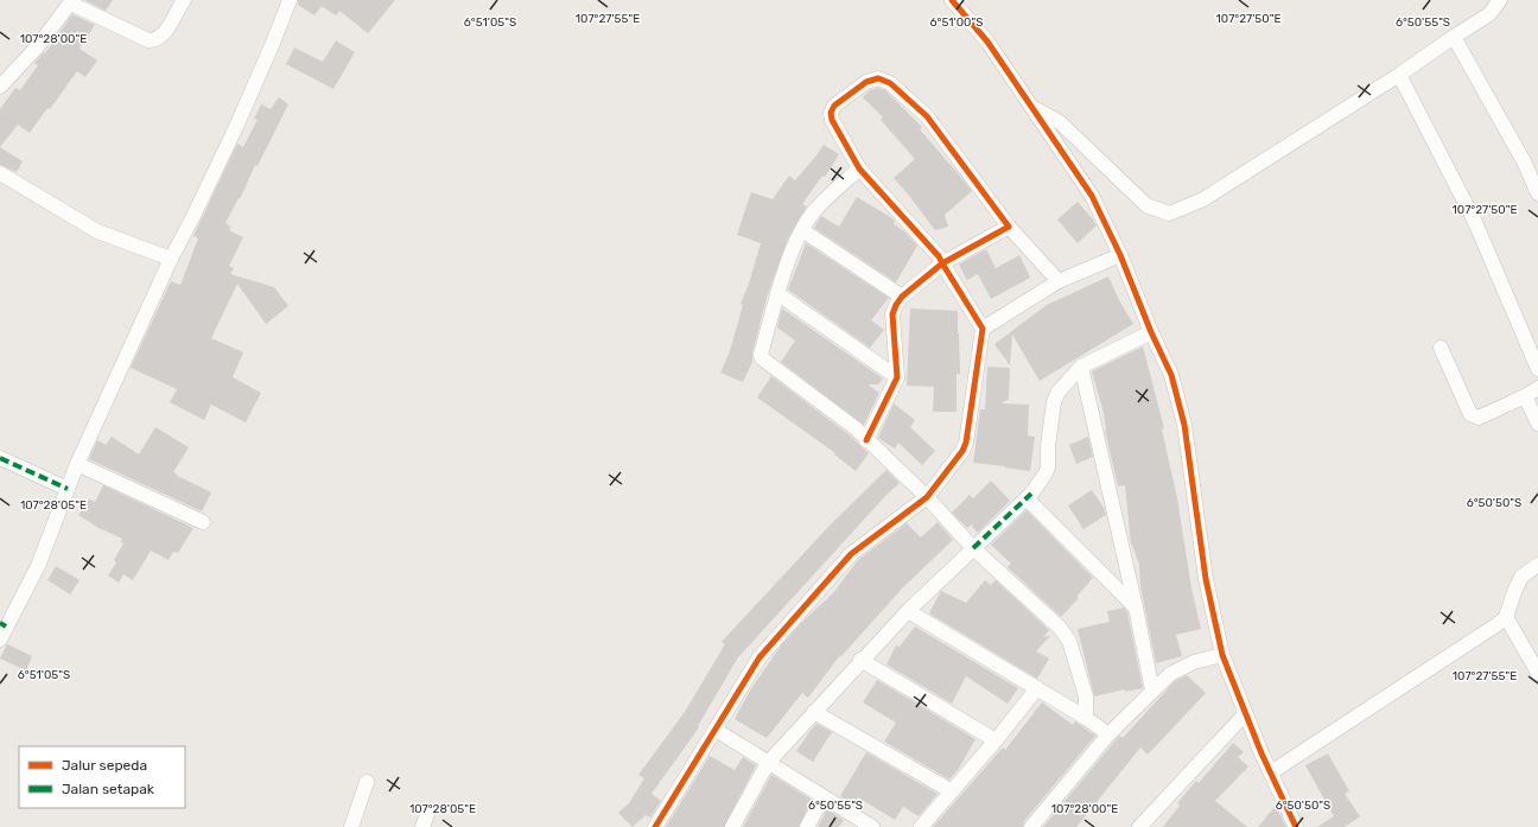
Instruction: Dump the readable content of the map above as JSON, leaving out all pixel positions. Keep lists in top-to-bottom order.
{
  "legend": ["Jalur sepeda", "Jalan setapak"],
  "coordinates": [
    "107°27'55\"E",
    "107°27'50\"E",
    "6°51'05\"S",
    "6°51'00\"S",
    "6°50'55\"S",
    "107°28'00\"E",
    "6°50'50\"S",
    "107°28'05\"E"
  ]
}
